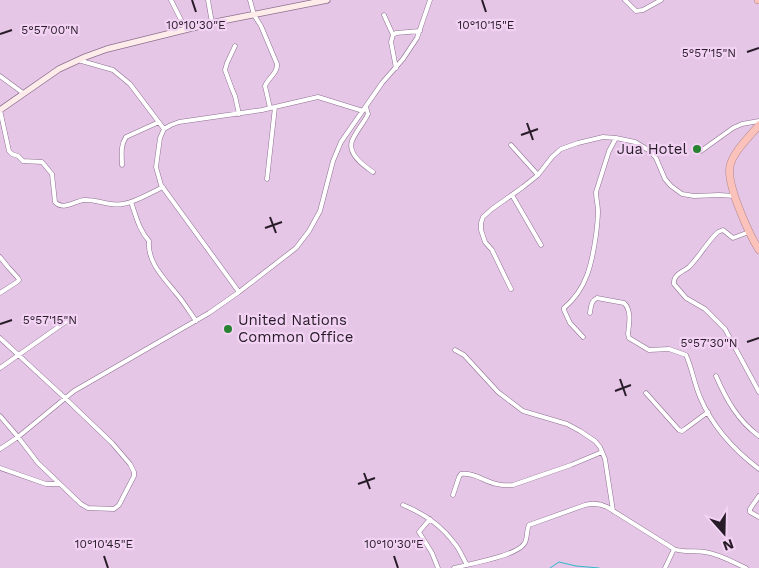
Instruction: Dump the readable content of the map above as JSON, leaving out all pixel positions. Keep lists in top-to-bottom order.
{
  "places": ["Jua Hotel", "United Nations Common Office"],
  "north": "bottom",
  "coordinates": [
    "10°10'30\"E",
    "10°10'15\"E",
    "5°57'00\"N",
    "5°57'15\"N",
    "5°57'30\"N",
    "10°10'45\"E"
  ]
}
